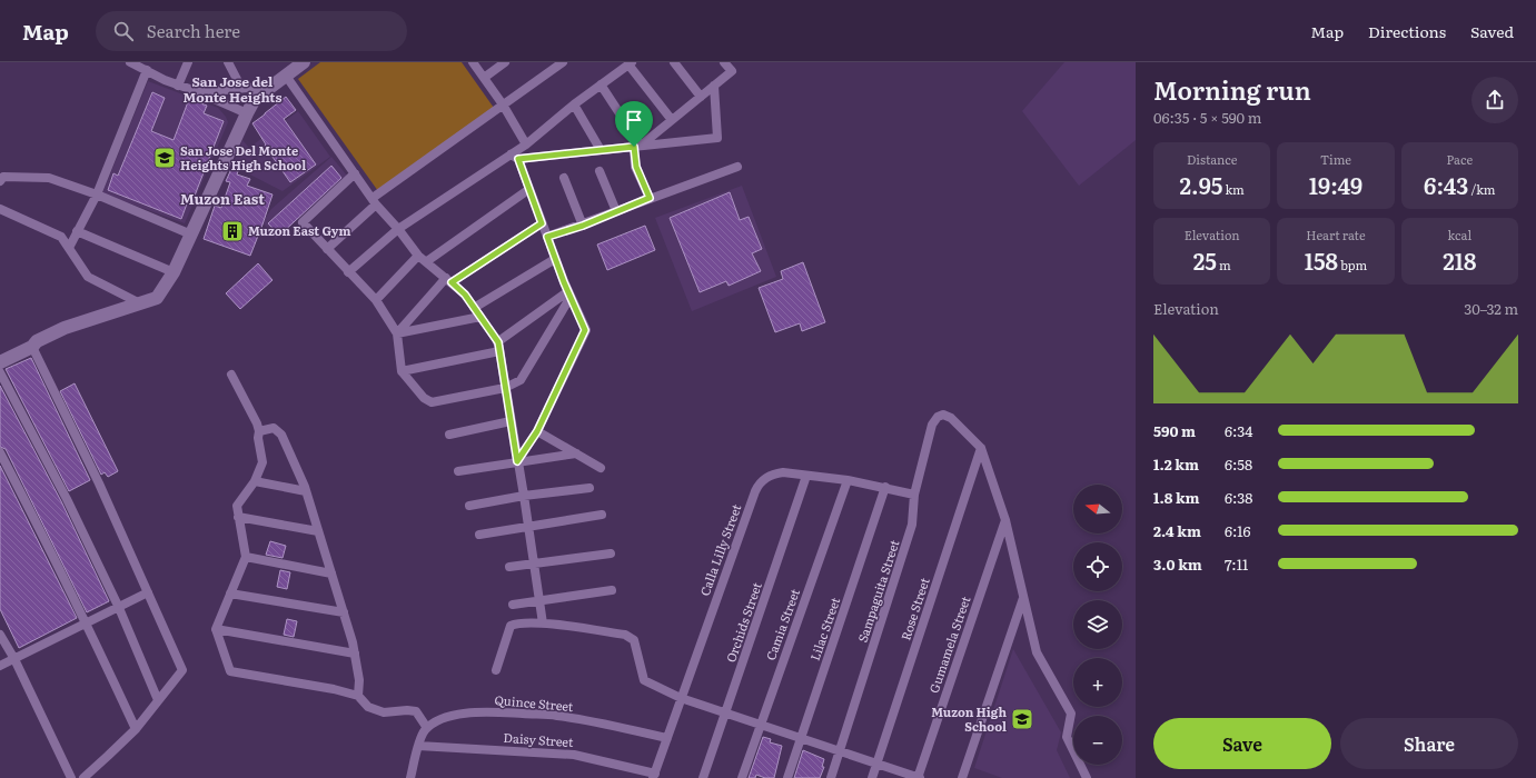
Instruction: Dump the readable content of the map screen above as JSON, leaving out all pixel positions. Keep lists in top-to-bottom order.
{
  "streets": {
    "street": [
      "Calla Lilly Street",
      "Sampaguita Street",
      "Rose Street",
      "Orchids Street",
      "Camia Street",
      "Lilac Street",
      "Gumamela Street",
      "Quince Street",
      "Daisy Street"
    ]
  },
  "crossings": [
    ["Calla Lilly Street", "Sampaguita Street"],
    ["Calla Lilly Street", "Orchids Street"],
    ["Calla Lilly Street", "Camia Street"],
    ["Calla Lilly Street", "Lilac Street"],
    ["Calla Lilly Street", "Quince Street"],
    ["Calla Lilly Street", "Daisy Street"],
    ["Sampaguita Street", "Rose Street"]
  ],
  "districts": ["San Jose del Monte Heights", "Muzon East"],
  "places": {
    "school or university": ["San Jose Del Monte Heights High School", "Muzon High School"],
    "building": ["Muzon East Gym"]
  },
  "north": "left",
  "page": {
    "header": "Map",
    "search": "Search here",
    "nav": ["Map", "Directions", "Saved"],
    "heading": ["Morning run", "06:35 · 5 × 590 m"],
    "stats": [
      ["Distance", "2.95 km"],
      ["Time", "19:49"],
      ["Pace", "6:43 /km"],
      ["Elevation", "25 m"],
      ["Heart rate", "158 bpm"],
      ["kcal", "218"]
    ],
    "chart": ["Elevation", "30–32 m"],
    "list": [
      {
        "name": "590 m",
        "note": "6:34"
      },
      {
        "name": "1.2 km",
        "note": "6:58"
      },
      {
        "name": "1.8 km",
        "note": "6:38"
      },
      {
        "name": "2.4 km",
        "note": "6:16"
      },
      {
        "name": "3.0 km",
        "note": "7:11"
      }
    ],
    "map_buttons": ["+", "−"],
    "buttons": ["Save", "Share"]
  }
}
